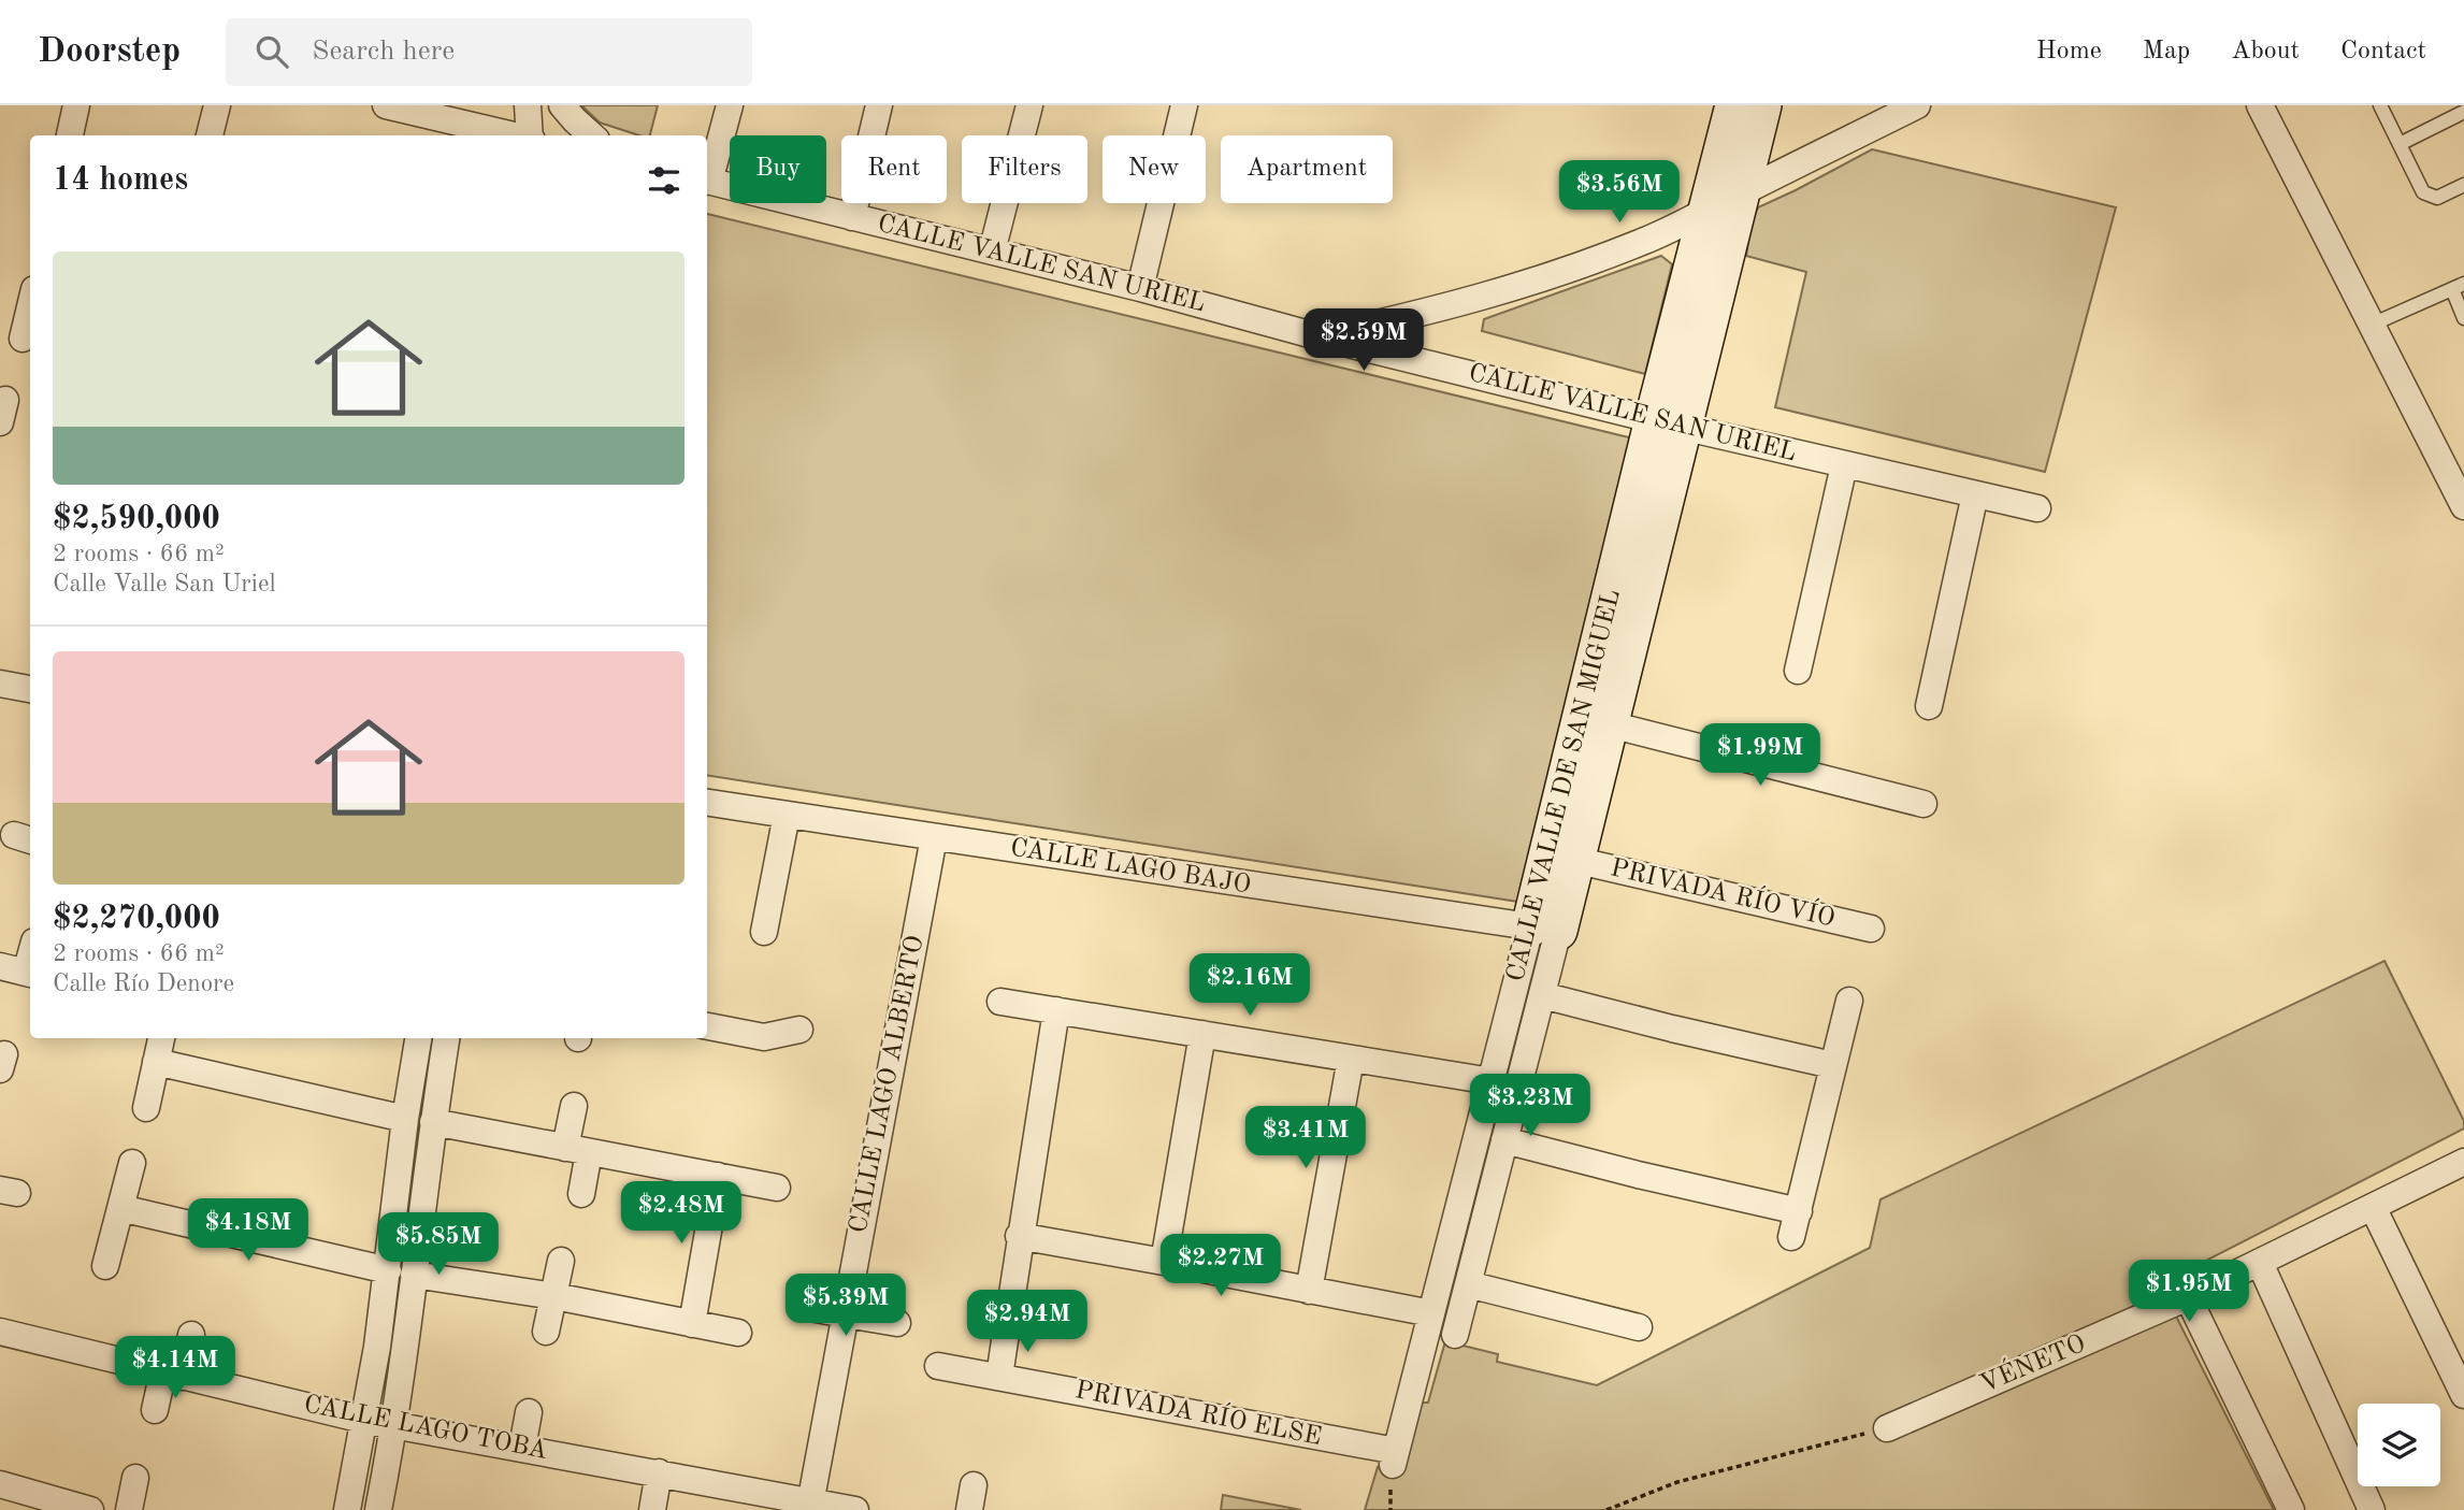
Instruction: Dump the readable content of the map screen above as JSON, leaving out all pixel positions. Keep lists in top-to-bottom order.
{
  "streets": {
    "street": [
      "CALLE VALLE SAN URIEL",
      "CALLE VALLE DE SAN MIGUEL",
      "CALLE LAGO BAJO",
      "PRIVADA RÍO VÍO",
      "CALLE LAGO ALBERTO",
      "VÉNETO",
      "PRIVADA RÍO ELSE",
      "CALLE LAGO TOBA"
    ]
  },
  "crossings": [
    ["CALLE VALLE SAN URIEL", "CALLE VALLE DE SAN MIGUEL"],
    ["CALLE VALLE DE SAN MIGUEL", "CALLE LAGO BAJO"],
    ["CALLE VALLE DE SAN MIGUEL", "PRIVADA RÍO VÍO"],
    ["CALLE VALLE DE SAN MIGUEL", "PRIVADA RÍO ELSE"],
    ["CALLE LAGO BAJO", "CALLE LAGO ALBERTO"],
    ["CALLE LAGO ALBERTO", "CALLE LAGO TOBA"]
  ],
  "page": {
    "header": "Doorstep",
    "search": "Search here",
    "nav": [
      "Home",
      "Map",
      "About",
      "Contact"
    ],
    "chip": [
      "Buy",
      "Rent",
      "Filters",
      "New",
      "Apartment"
    ],
    "heading": "14 homes",
    "price": [
      "$3.56M",
      "$2.59M",
      "$1.99M",
      "$2.16M",
      "$3.23M",
      "$3.41M",
      "$2.48M",
      "$4.18M",
      "$5.85M",
      "$2.27M",
      "$1.95M",
      "$5.39M",
      "$2.94M",
      "$4.14M"
    ],
    "list": [
      {
        "name": "$2,590,000",
        "note": "2 rooms · 66 m² · Calle Valle San Uriel"
      },
      {
        "name": "$2,270,000",
        "note": "2 rooms · 66 m² · Calle Río Denore"
      }
    ]
  }
}
